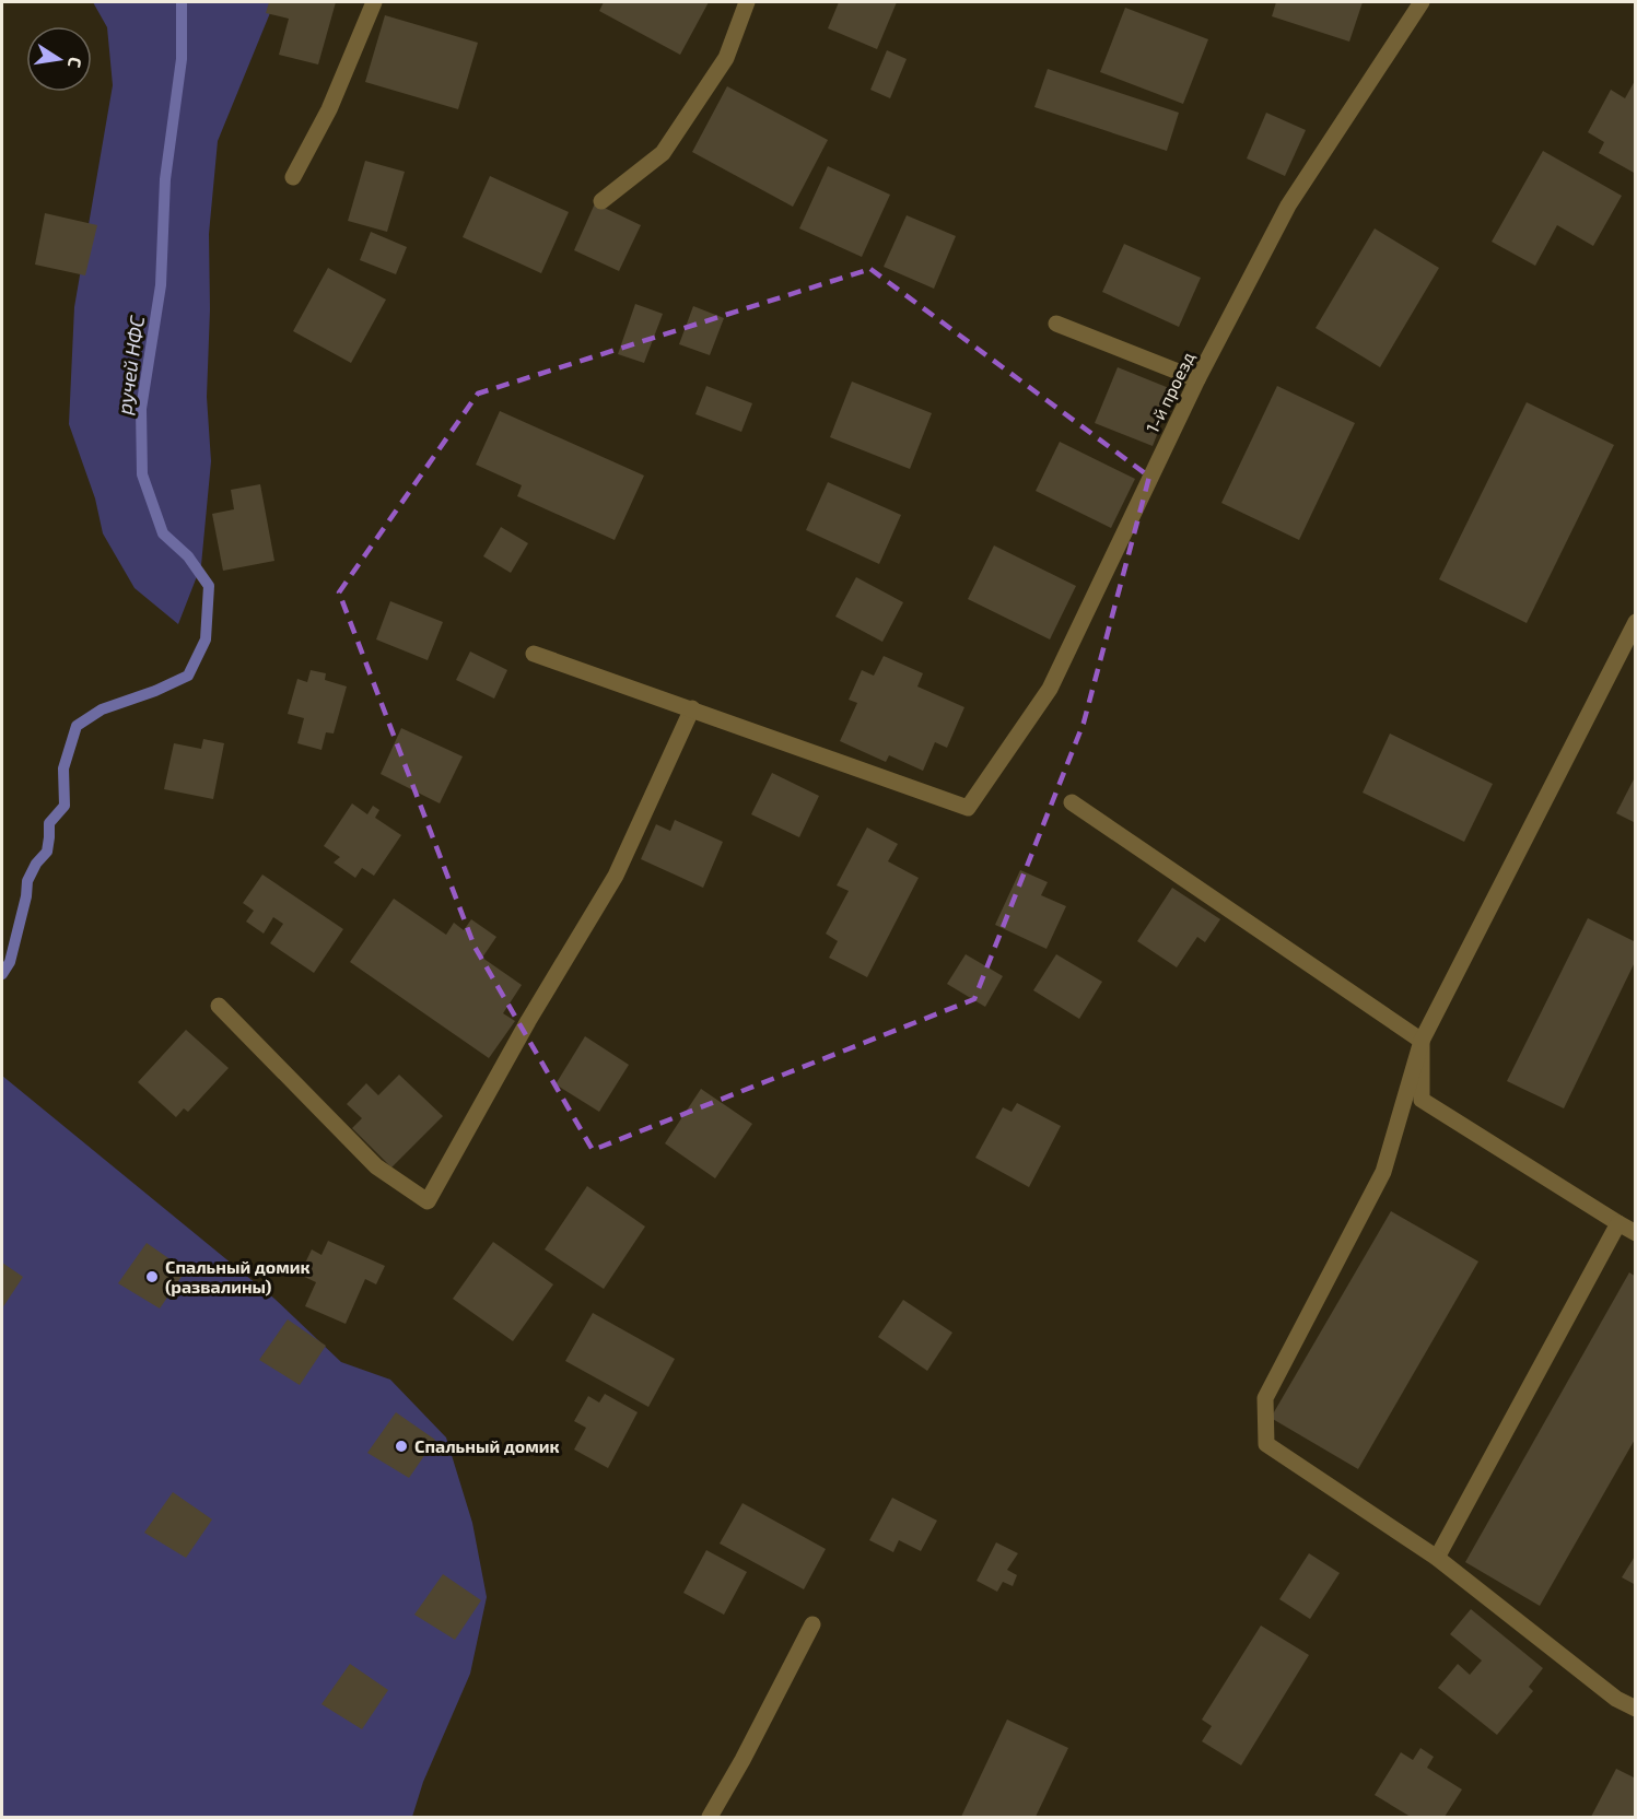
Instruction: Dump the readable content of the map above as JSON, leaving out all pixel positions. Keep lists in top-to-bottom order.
{
  "streets": {
    "street": ["1-й проезд"]
  },
  "water": ["ручей НФС"],
  "places": ["Спальный домик (развалины)", "Спальный домик"],
  "north": "right"
}
